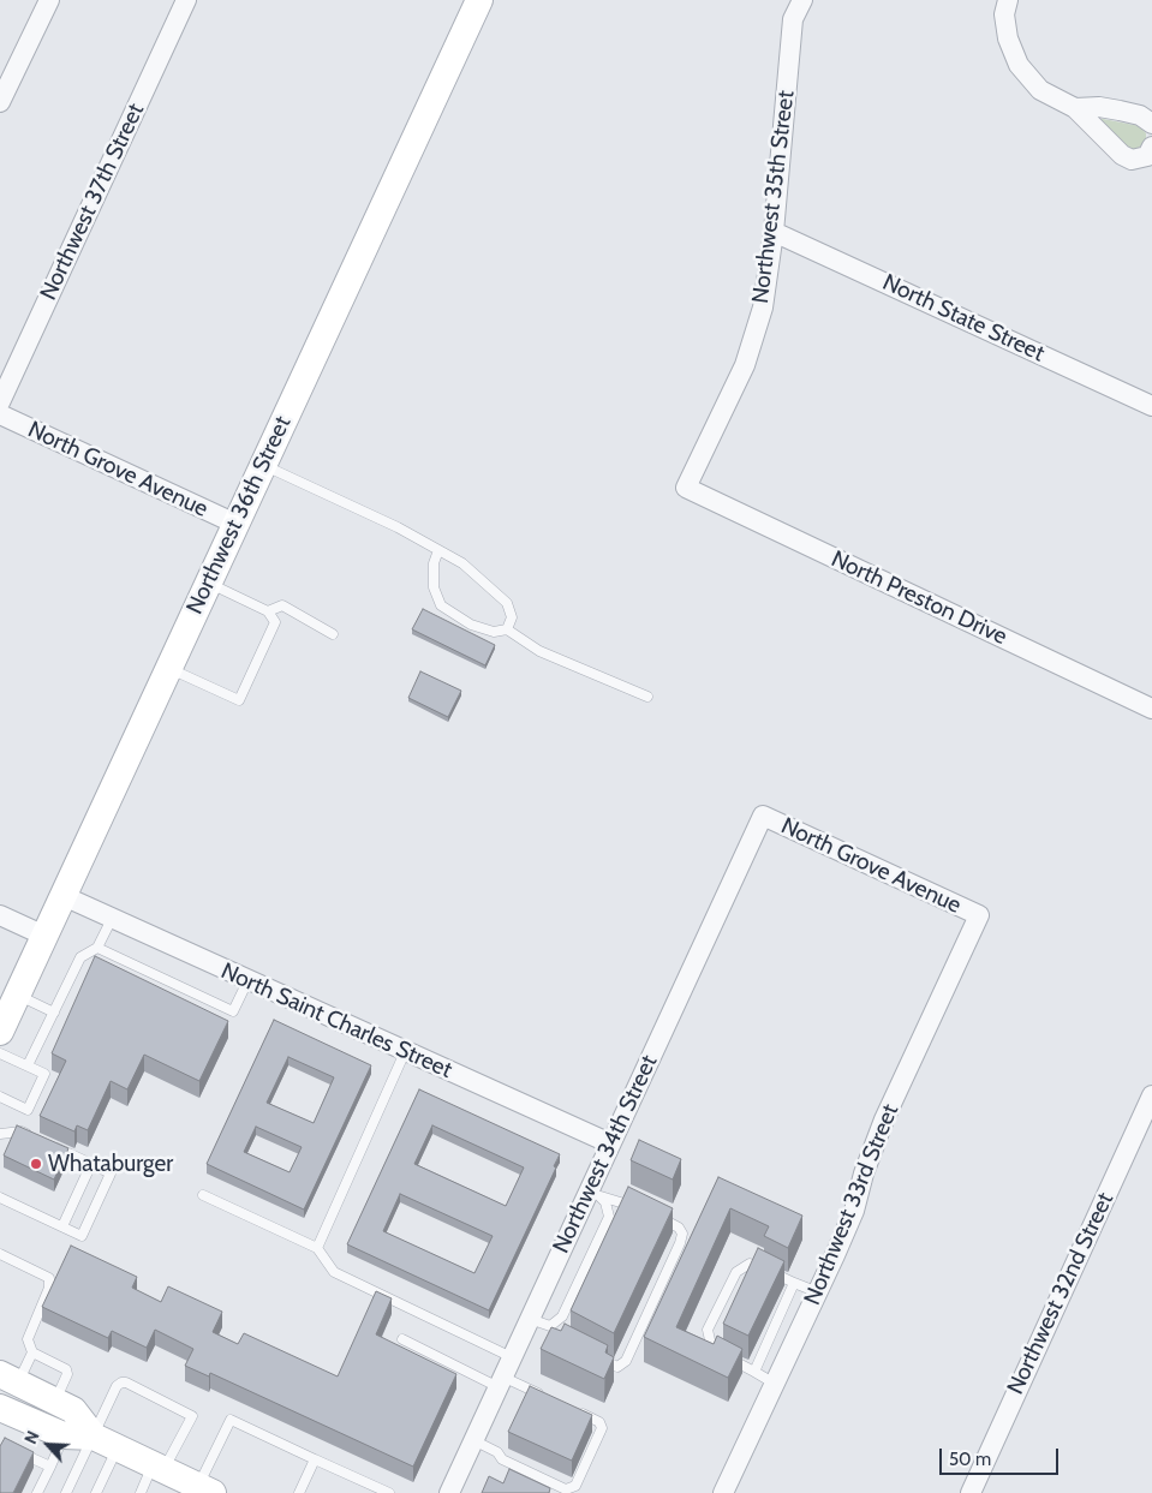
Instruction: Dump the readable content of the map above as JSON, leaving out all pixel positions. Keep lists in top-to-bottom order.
{
  "streets": {
    "main road": ["Northwest 36th Street"],
    "street": [
      "Northwest 35th Street",
      "Northwest 37th Street",
      "North State Street",
      "North Grove Avenue",
      "North Preston Drive",
      "North Saint Charles Street",
      "Northwest 34th Street",
      "Northwest 33rd Street",
      "Northwest 32nd Street"
    ]
  },
  "crossings": [
    ["Northwest 35th Street", "North State Street"],
    ["Northwest 35th Street", "North Preston Drive"],
    ["North Grove Avenue", "Northwest 36th Street"],
    ["North Grove Avenue", "Northwest 34th Street"],
    ["North Grove Avenue", "Northwest 33rd Street"],
    ["Northwest 36th Street", "North Saint Charles Street"],
    ["North Saint Charles Street", "Northwest 34th Street"]
  ],
  "places": ["Whataburger"],
  "scale_bar": "50 m",
  "north": "top left"
}
